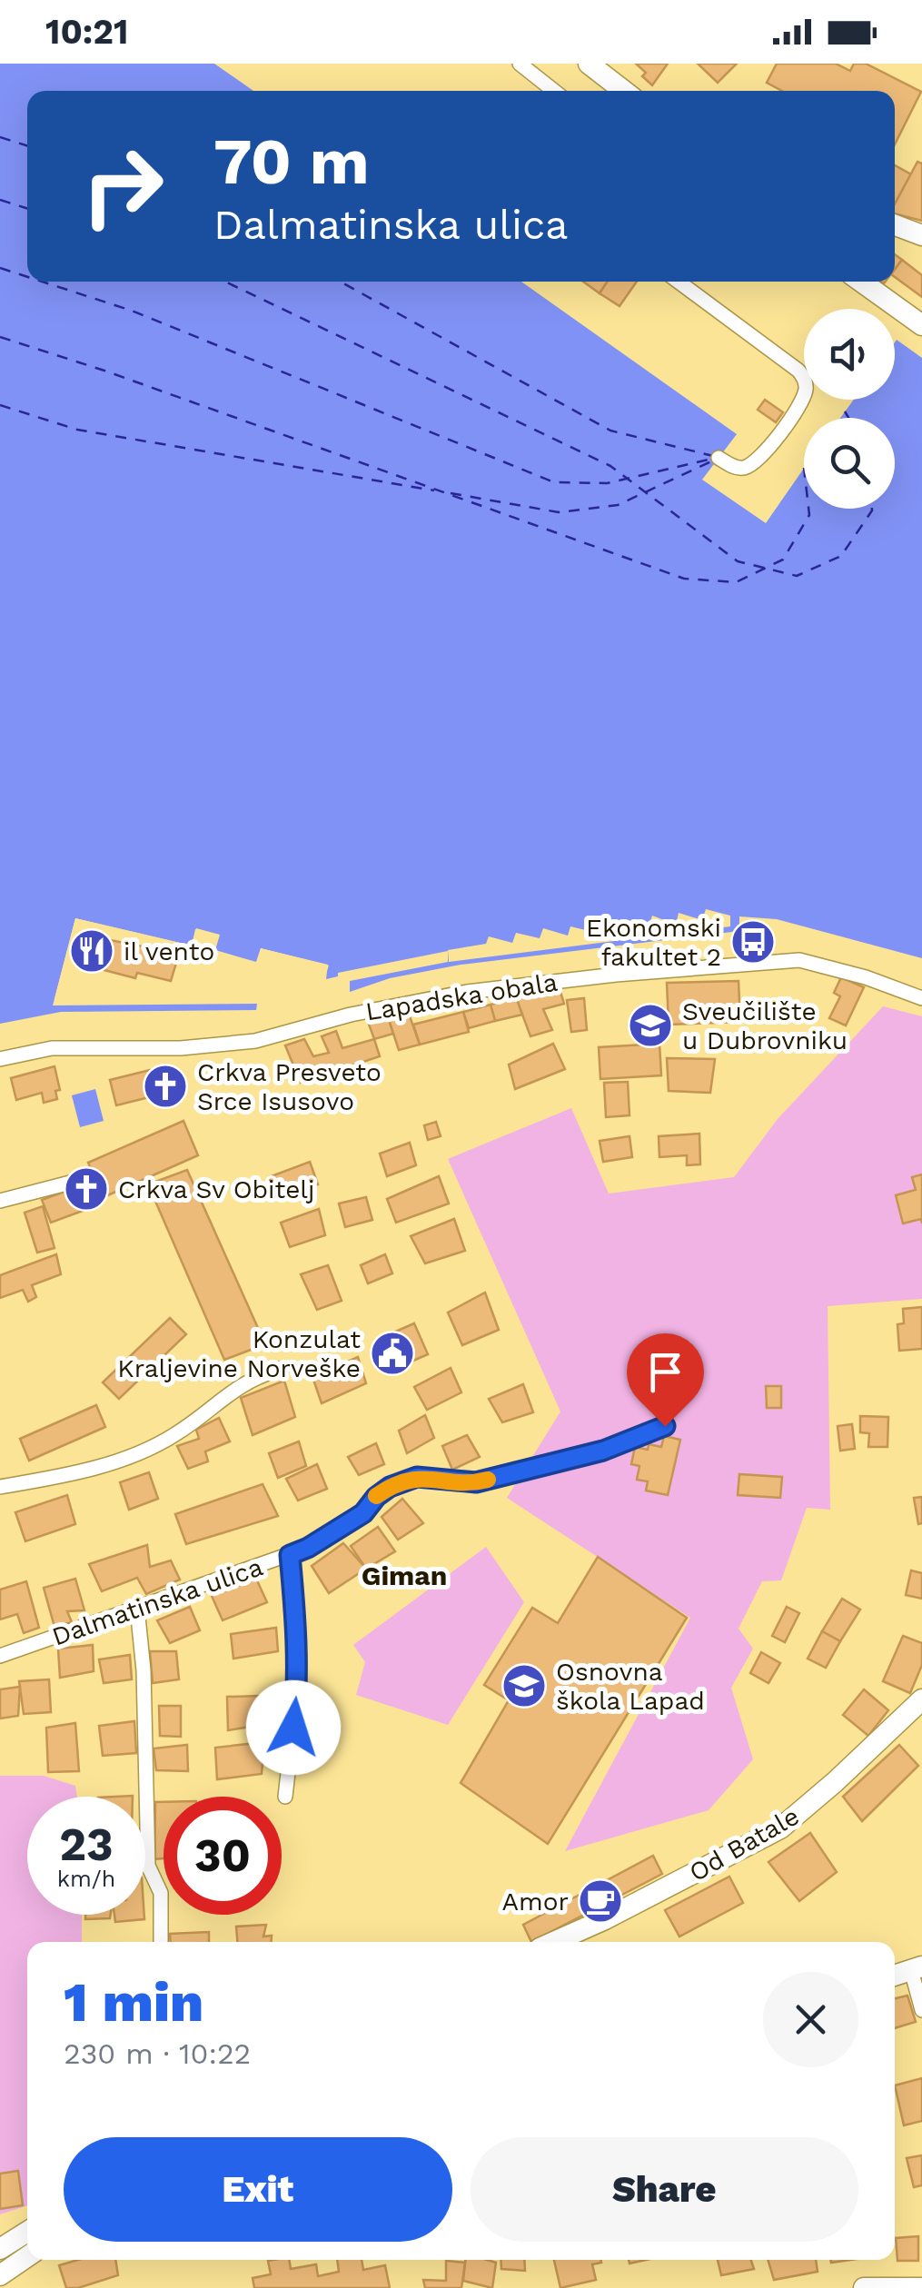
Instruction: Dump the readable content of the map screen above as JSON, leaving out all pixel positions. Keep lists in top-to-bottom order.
{
  "streets": {
    "main road": ["Od Batale"],
    "street": ["Lapadska obala", "Dalmatinska ulica"]
  },
  "districts": ["Giman"],
  "places": {
    "bus stop": ["Ekonomski fakultet 2"],
    "restaurant": ["il vento"],
    "school or university": ["Sveučilište u Dubrovniku", "Osnovna škola Lapad"],
    "church": ["Crkva Presveto Srce Isusovo", "Crkva Sv Obitelj"],
    "public building": ["Konzulat Kraljevine Norveške"],
    "cafe": ["Amor"]
  },
  "page": {
    "status": "10:21",
    "turn": ["70 m", "Dalmatinska ulica"],
    "speed": "23 km/h",
    "limit": "30",
    "heading": ["1 min", "230 m · 10:22"],
    "buttons": ["Exit", "Share"]
  }
}
